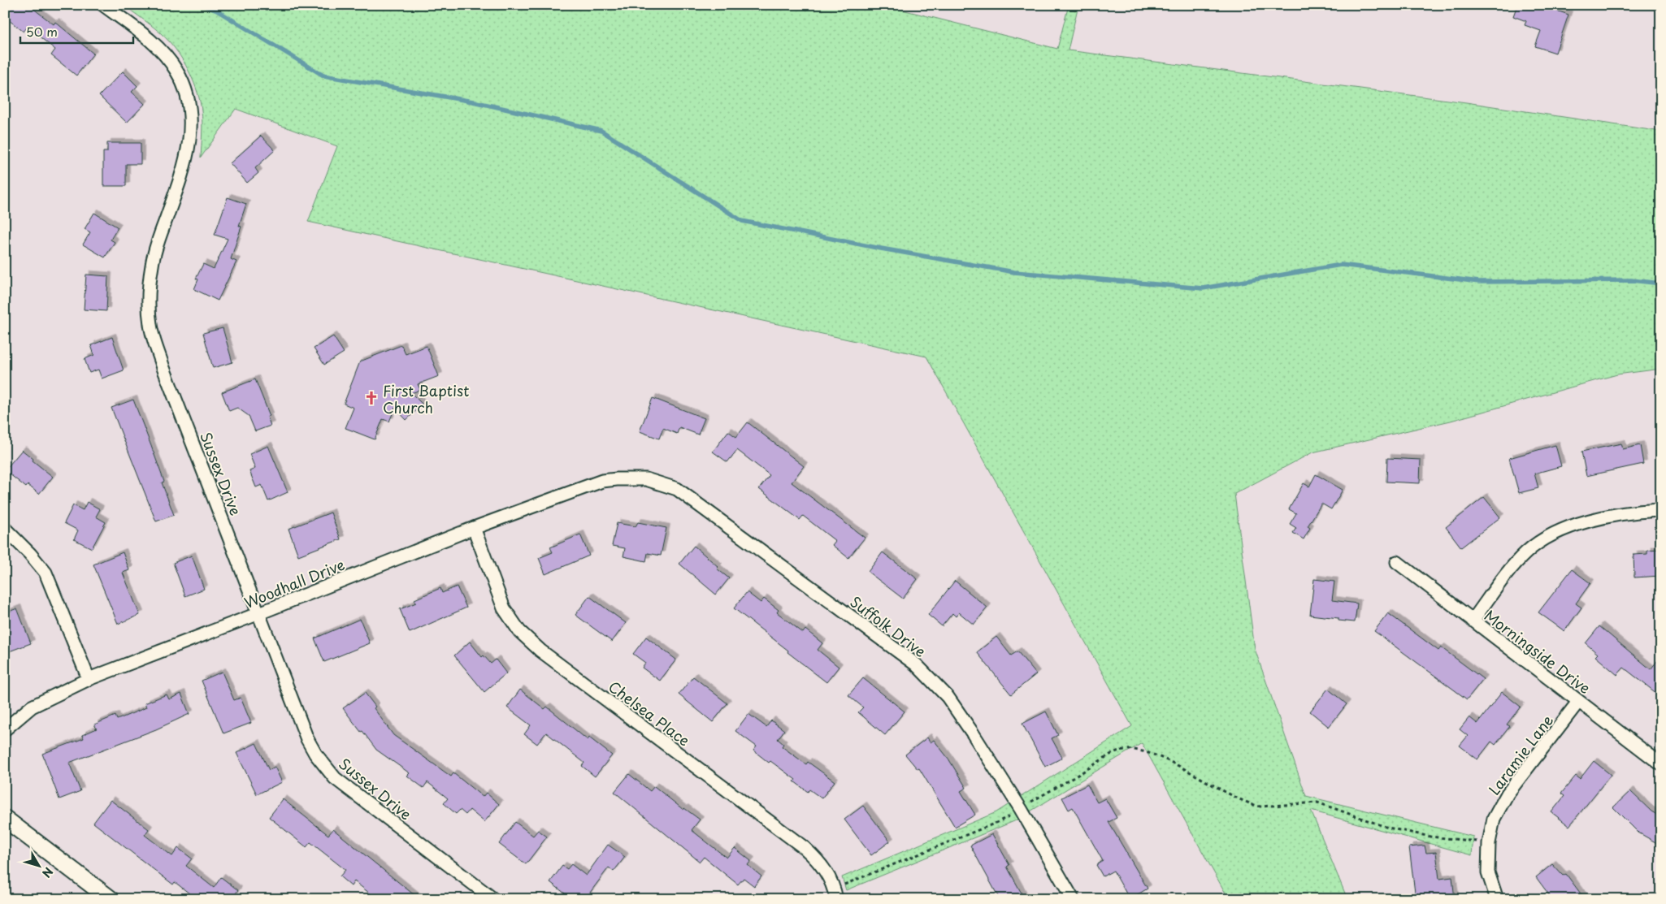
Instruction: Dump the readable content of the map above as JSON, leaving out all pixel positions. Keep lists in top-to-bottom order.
{
  "streets": {
    "street": [
      "Sussex Drive",
      "Woodhall Drive",
      "Suffolk Drive",
      "Morningside Drive",
      "Chelsea Place",
      "Laramie Lane"
    ]
  },
  "crossings": [
    ["Sussex Drive", "Woodhall Drive"],
    ["Woodhall Drive", "Suffolk Drive"],
    ["Woodhall Drive", "Chelsea Place"],
    ["Morningside Drive", "Laramie Lane"]
  ],
  "places": {
    "church": ["First Baptist Church"]
  },
  "scale_bar": "50 m",
  "north": "bottom right"
}
